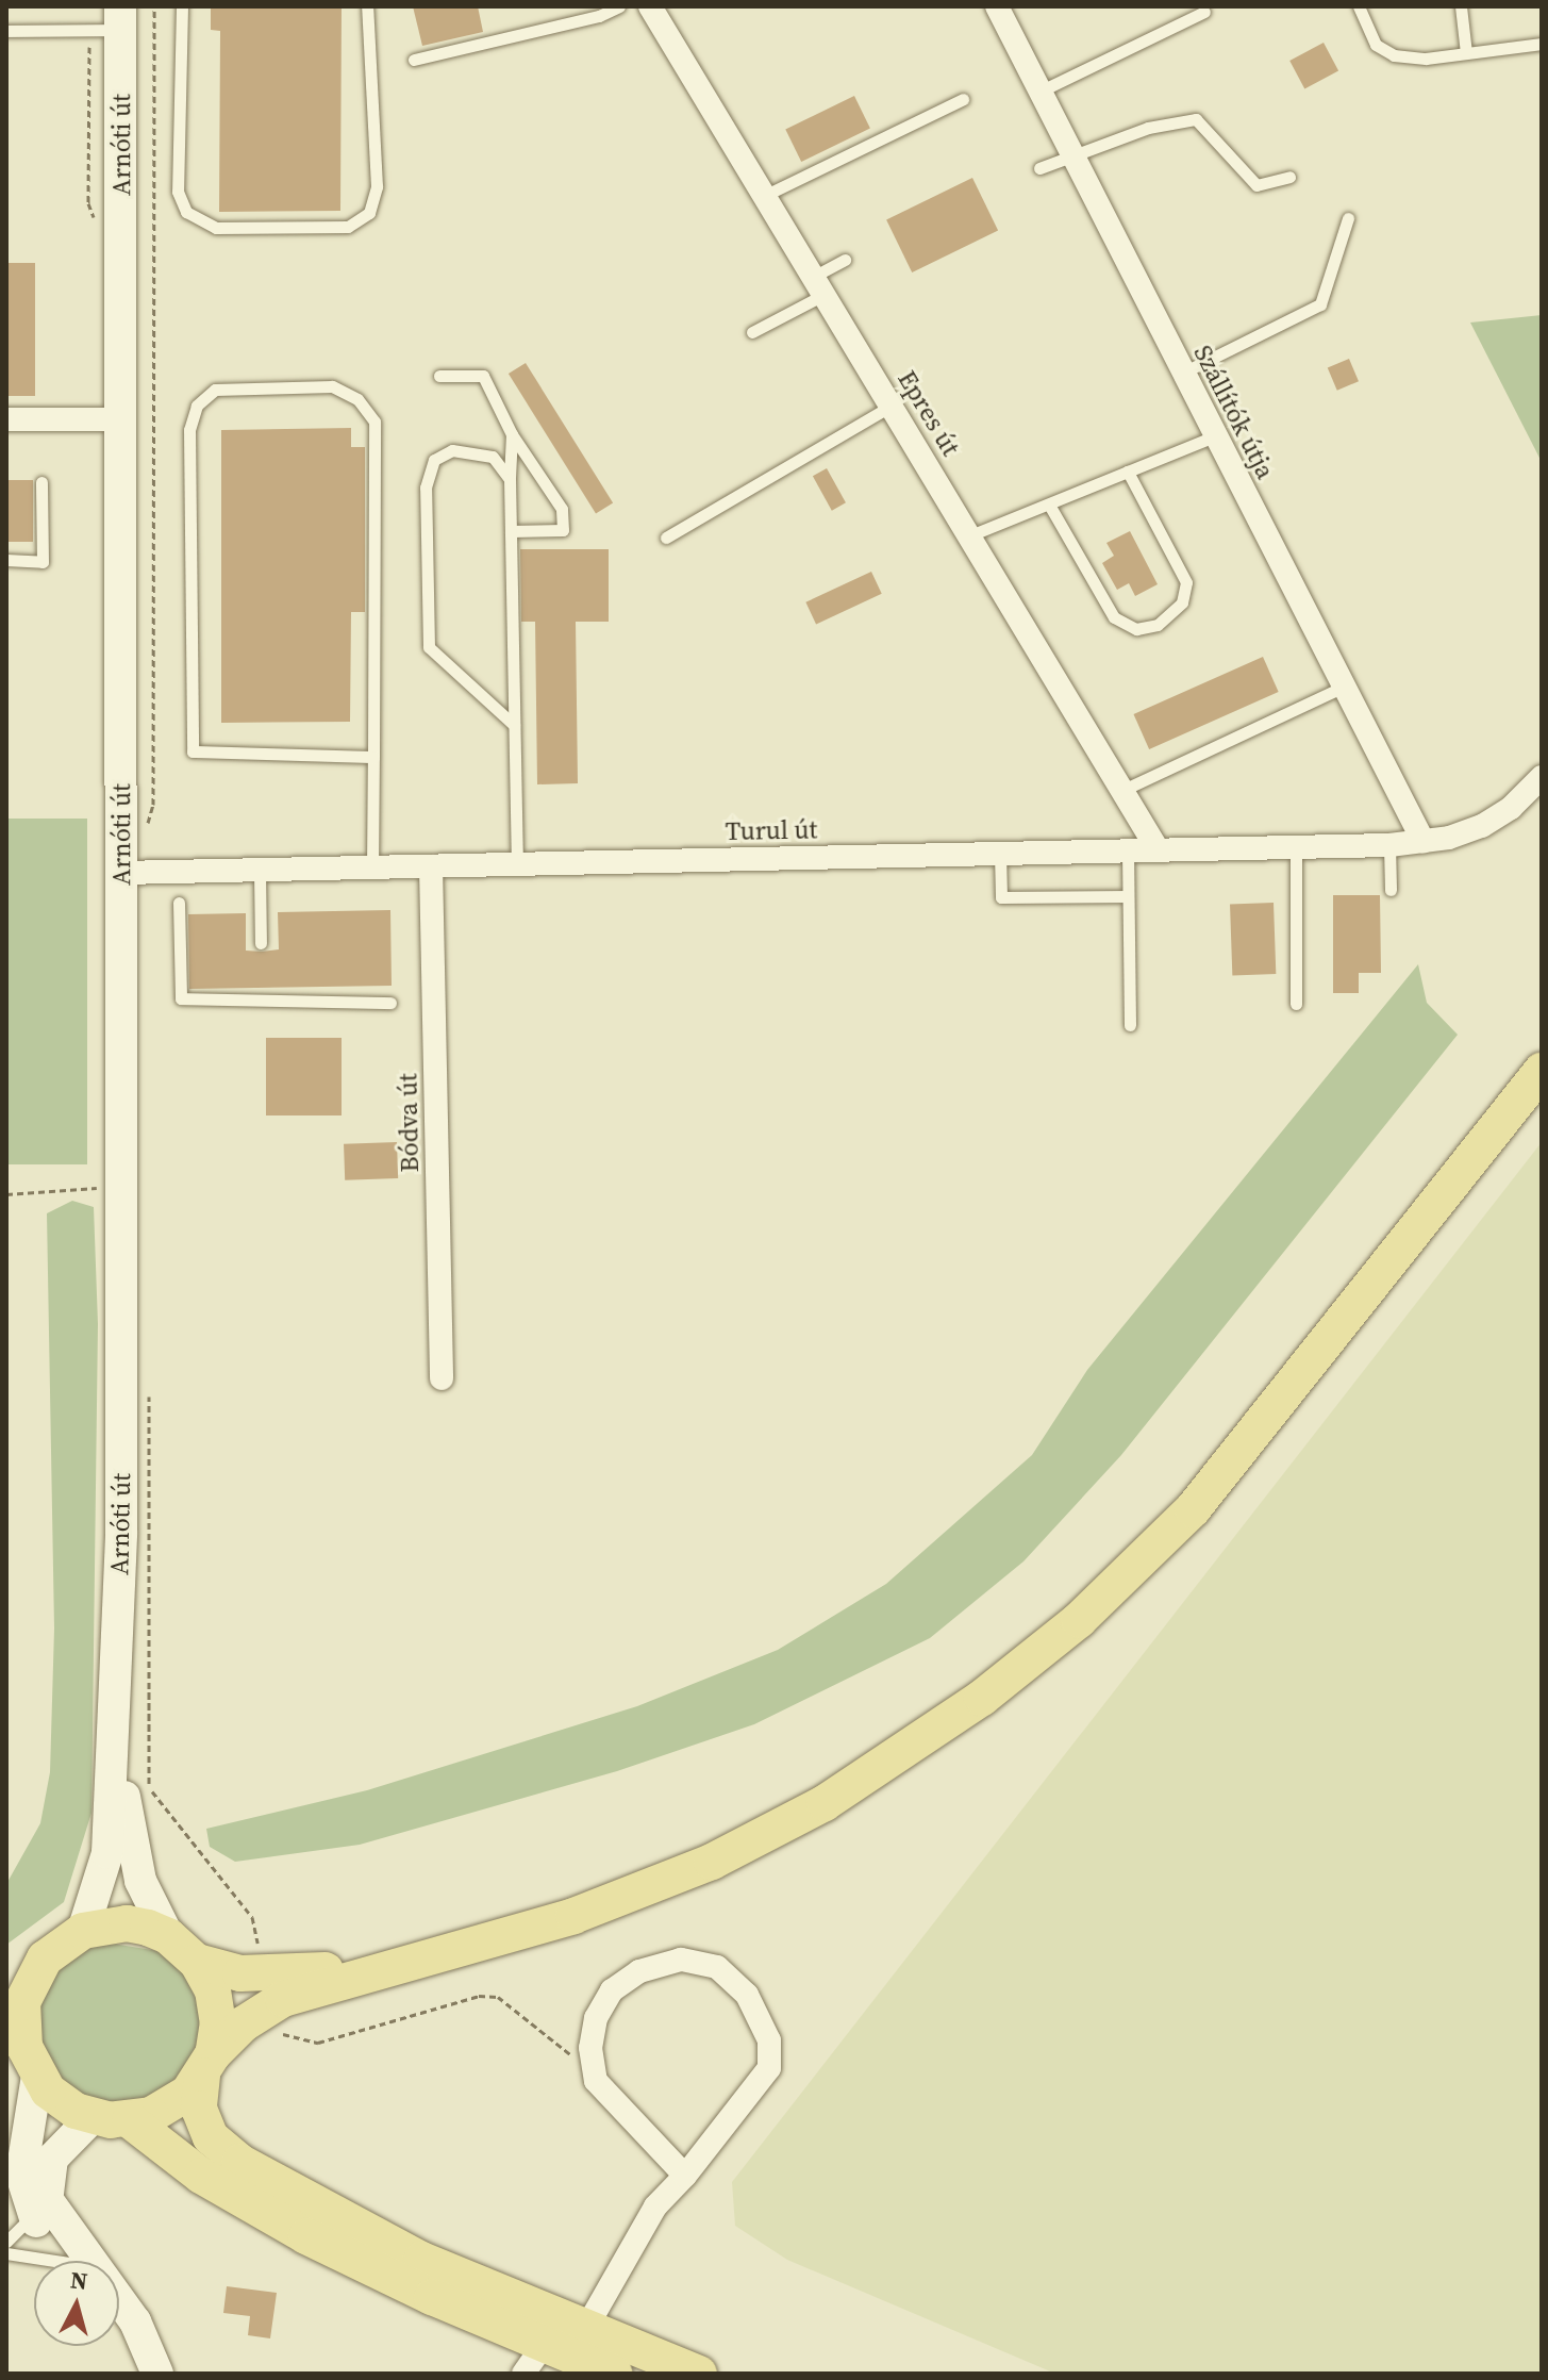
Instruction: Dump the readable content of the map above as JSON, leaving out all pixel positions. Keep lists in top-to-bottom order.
{
  "streets": {
    "main road": ["Arnóti út"],
    "street": [
      "Szállítók útja",
      "Epres út",
      "Turul út",
      "Bódva út"
    ]
  },
  "crossings": [
    ["Arnóti út", "Turul út"],
    ["Szállítók útja", "Turul út"],
    ["Epres út", "Turul út"],
    ["Turul út", "Bódva út"]
  ],
  "north": "top"
}
